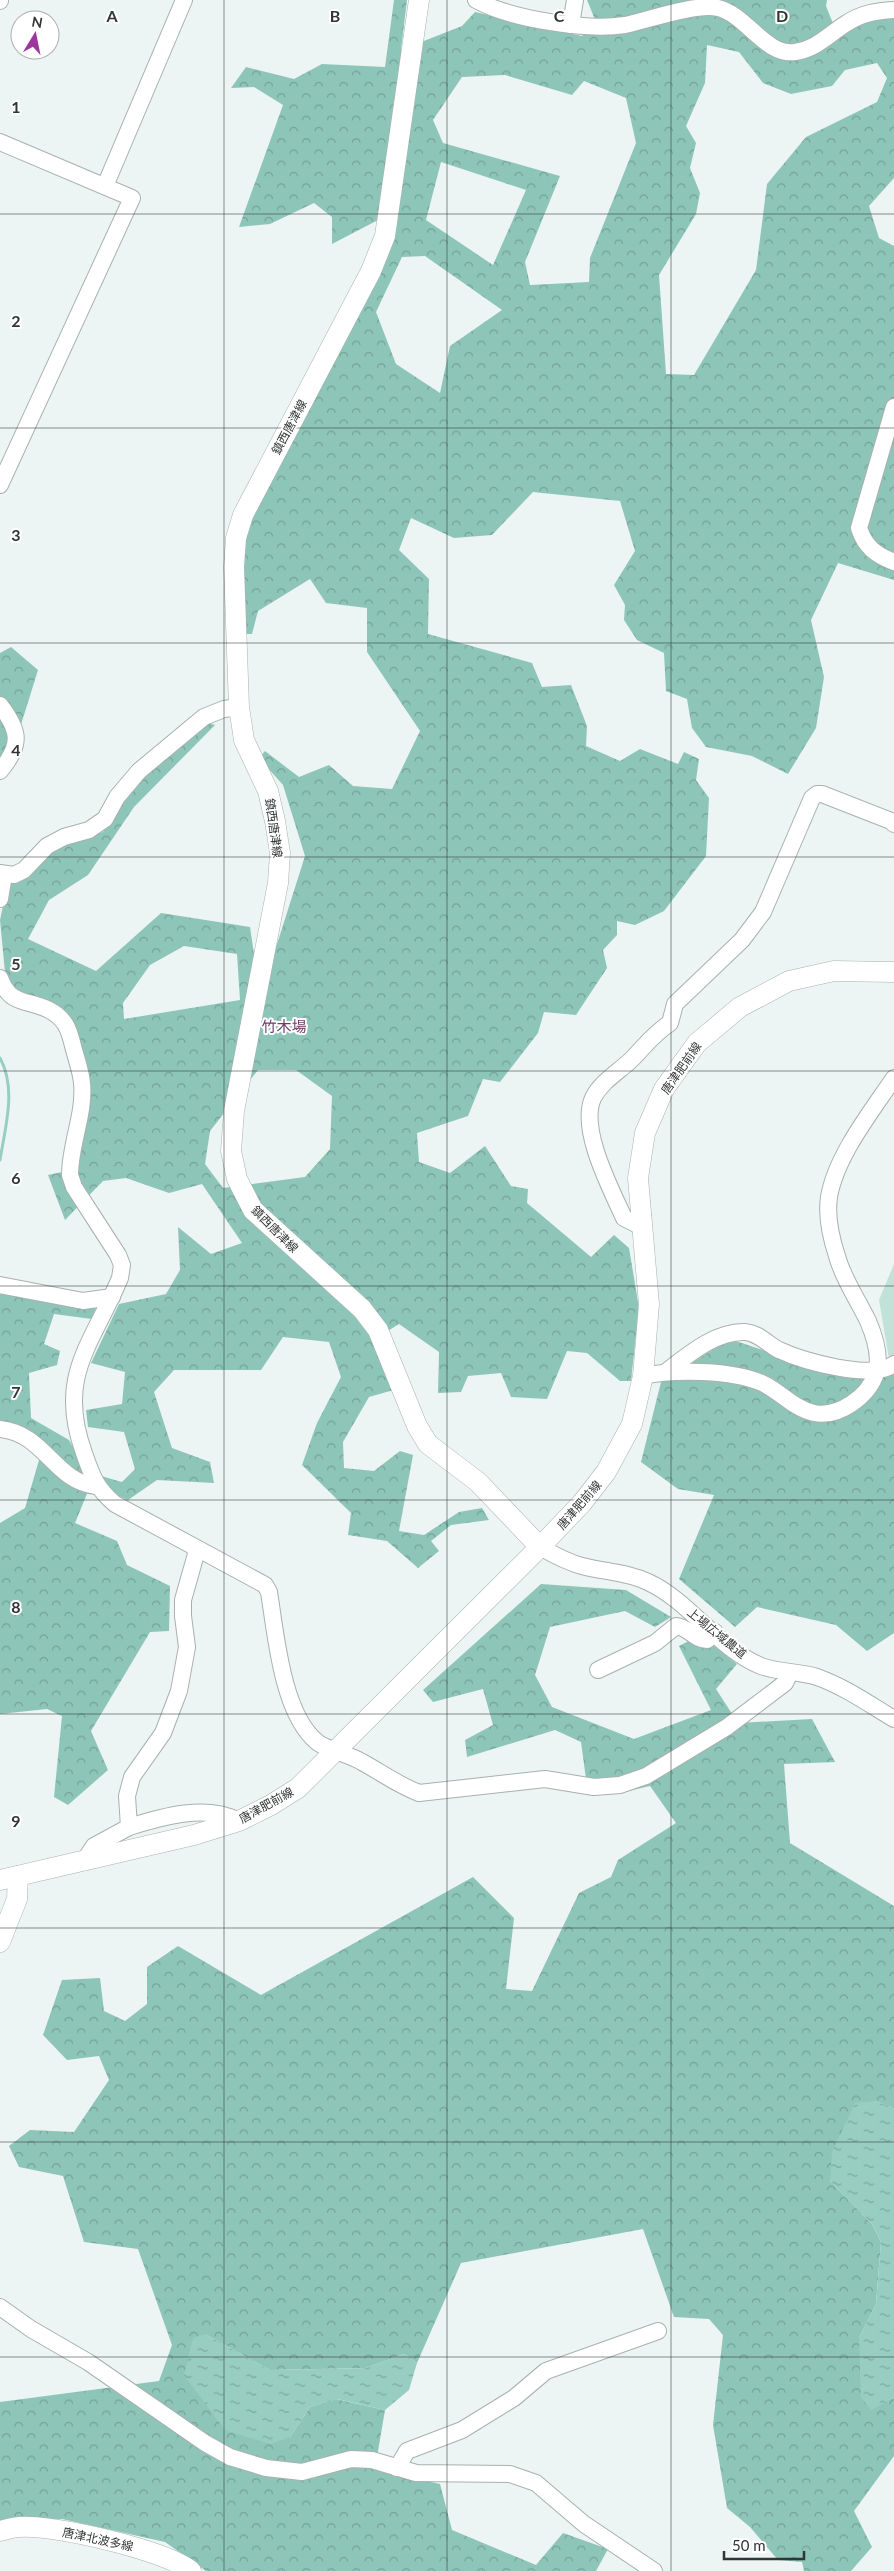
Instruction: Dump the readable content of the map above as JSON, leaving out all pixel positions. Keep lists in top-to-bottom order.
{
  "streets": {
    "main road": ["鎮西唐津線", "唐津肥前線", "唐津北波多線"],
    "street": ["上場広域農道"]
  },
  "crossings": [
    ["鎮西唐津線", "唐津肥前線"],
    ["鎮西唐津線", "上場広域農道"],
    ["唐津肥前線", "上場広域農道"]
  ],
  "districts": ["竹木場"],
  "scale_bar": "50 m",
  "north": "top",
  "grid": {
    "columns": [
      "A",
      "B",
      "C",
      "D"
    ],
    "rows": [
      "1",
      "2",
      "3",
      "4",
      "5",
      "6",
      "7",
      "8",
      "9"
    ]
  }
}
